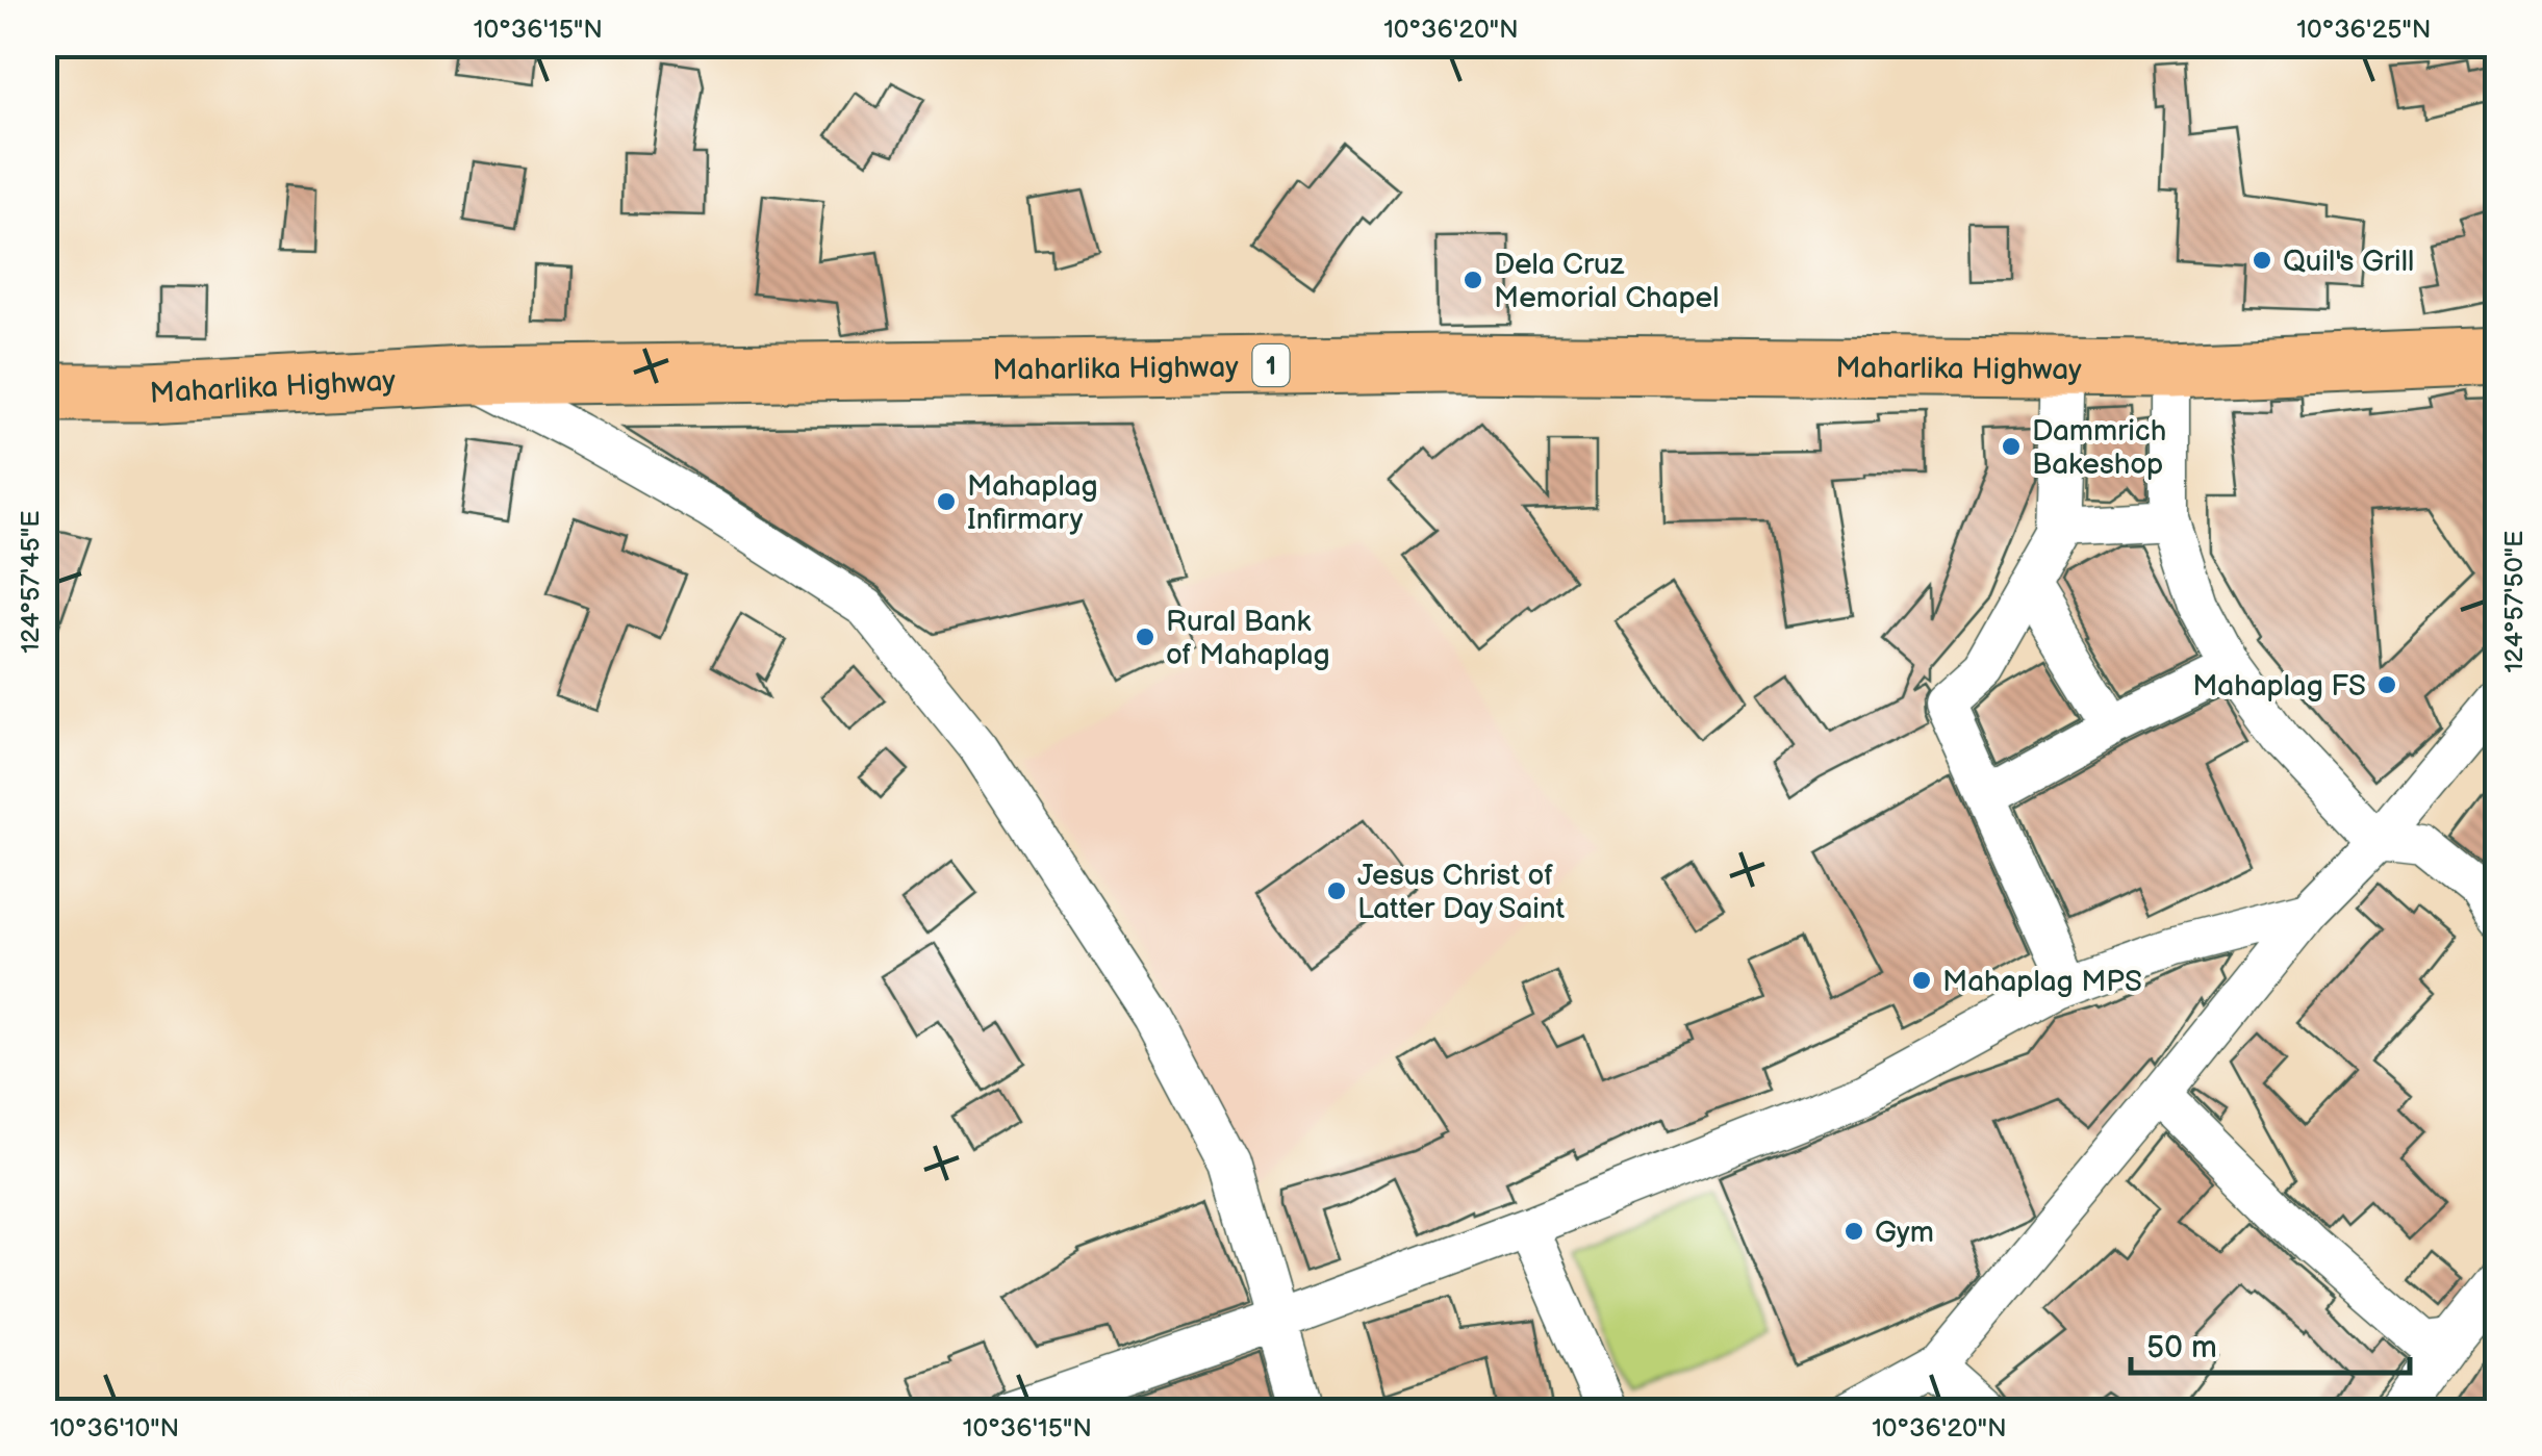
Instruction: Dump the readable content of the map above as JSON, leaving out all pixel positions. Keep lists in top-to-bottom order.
{
  "streets": {
    "highway": ["1", "Maharlika Highway"]
  },
  "places": [
    "Quil's Grill",
    "Dela Cruz Memorial Chapel",
    "Dammrich Bakeshop",
    "Mahaplag Infirmary",
    "Rural Bank of Mahaplag",
    "Mahaplag FS",
    "Jesus Christ of Latter Day Saint",
    "Mahaplag MPS",
    "Gym"
  ],
  "scale_bar": "50 m",
  "coordinates": [
    "10°36'15\"N",
    "10°36'20\"N",
    "10°36'25\"N",
    "124°57'45\"E",
    "124°57'50\"E",
    "10°36'10\"N"
  ]
}
